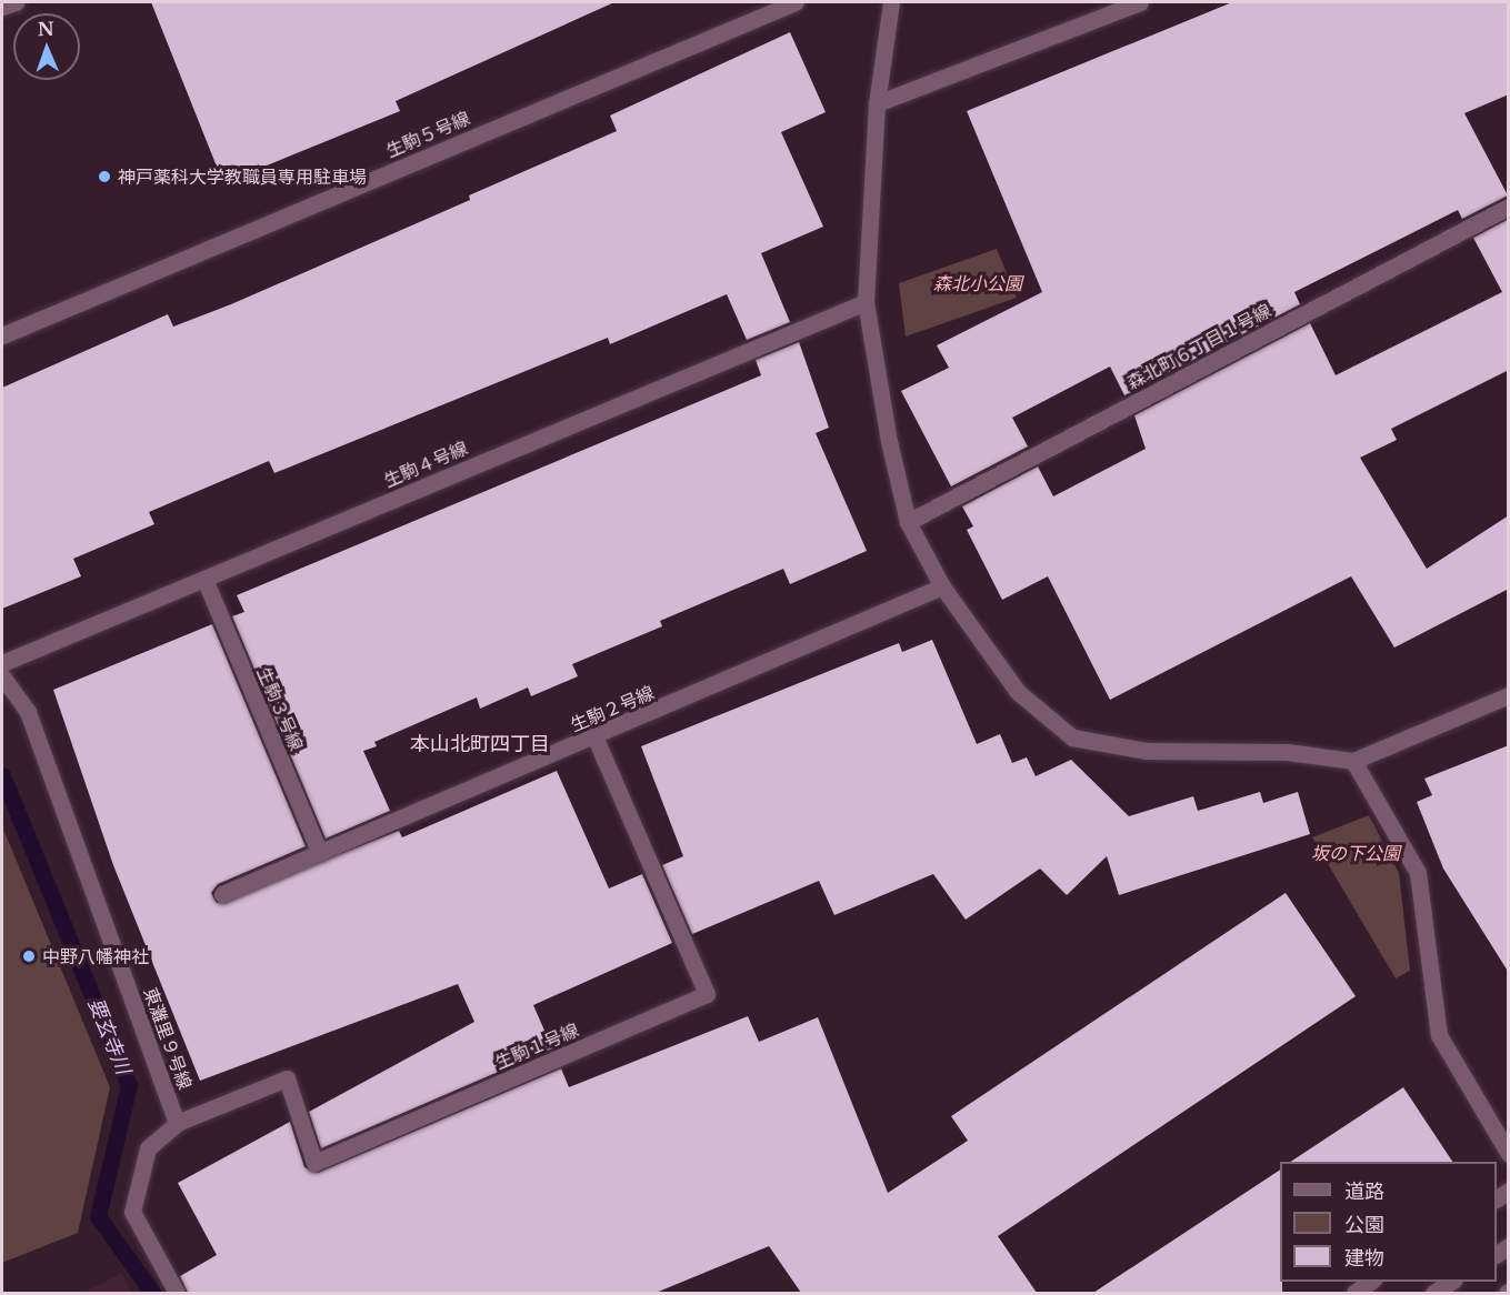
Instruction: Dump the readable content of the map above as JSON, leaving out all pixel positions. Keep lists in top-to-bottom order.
{
  "streets": {
    "street": [
      "生駒５号線",
      "森北町６丁目１号線",
      "生駒４号線",
      "生駒３号線",
      "生駒２号線",
      "東灘里９号線",
      "生駒１号線"
    ]
  },
  "crossings": [
    ["生駒４号線", "生駒３号線"],
    ["生駒３号線", "生駒２号線"],
    ["生駒２号線", "生駒１号線"],
    ["東灘里９号線", "生駒１号線"]
  ],
  "districts": ["本山北町四丁目"],
  "water": ["要玄寺川"],
  "parks": ["森北小公園", "坂の下公園"],
  "places": ["神戸薬科大学教職員専用駐車場", "中野八幡神社"],
  "legend": ["道路", "公園", "建物"],
  "north": "top"
}
